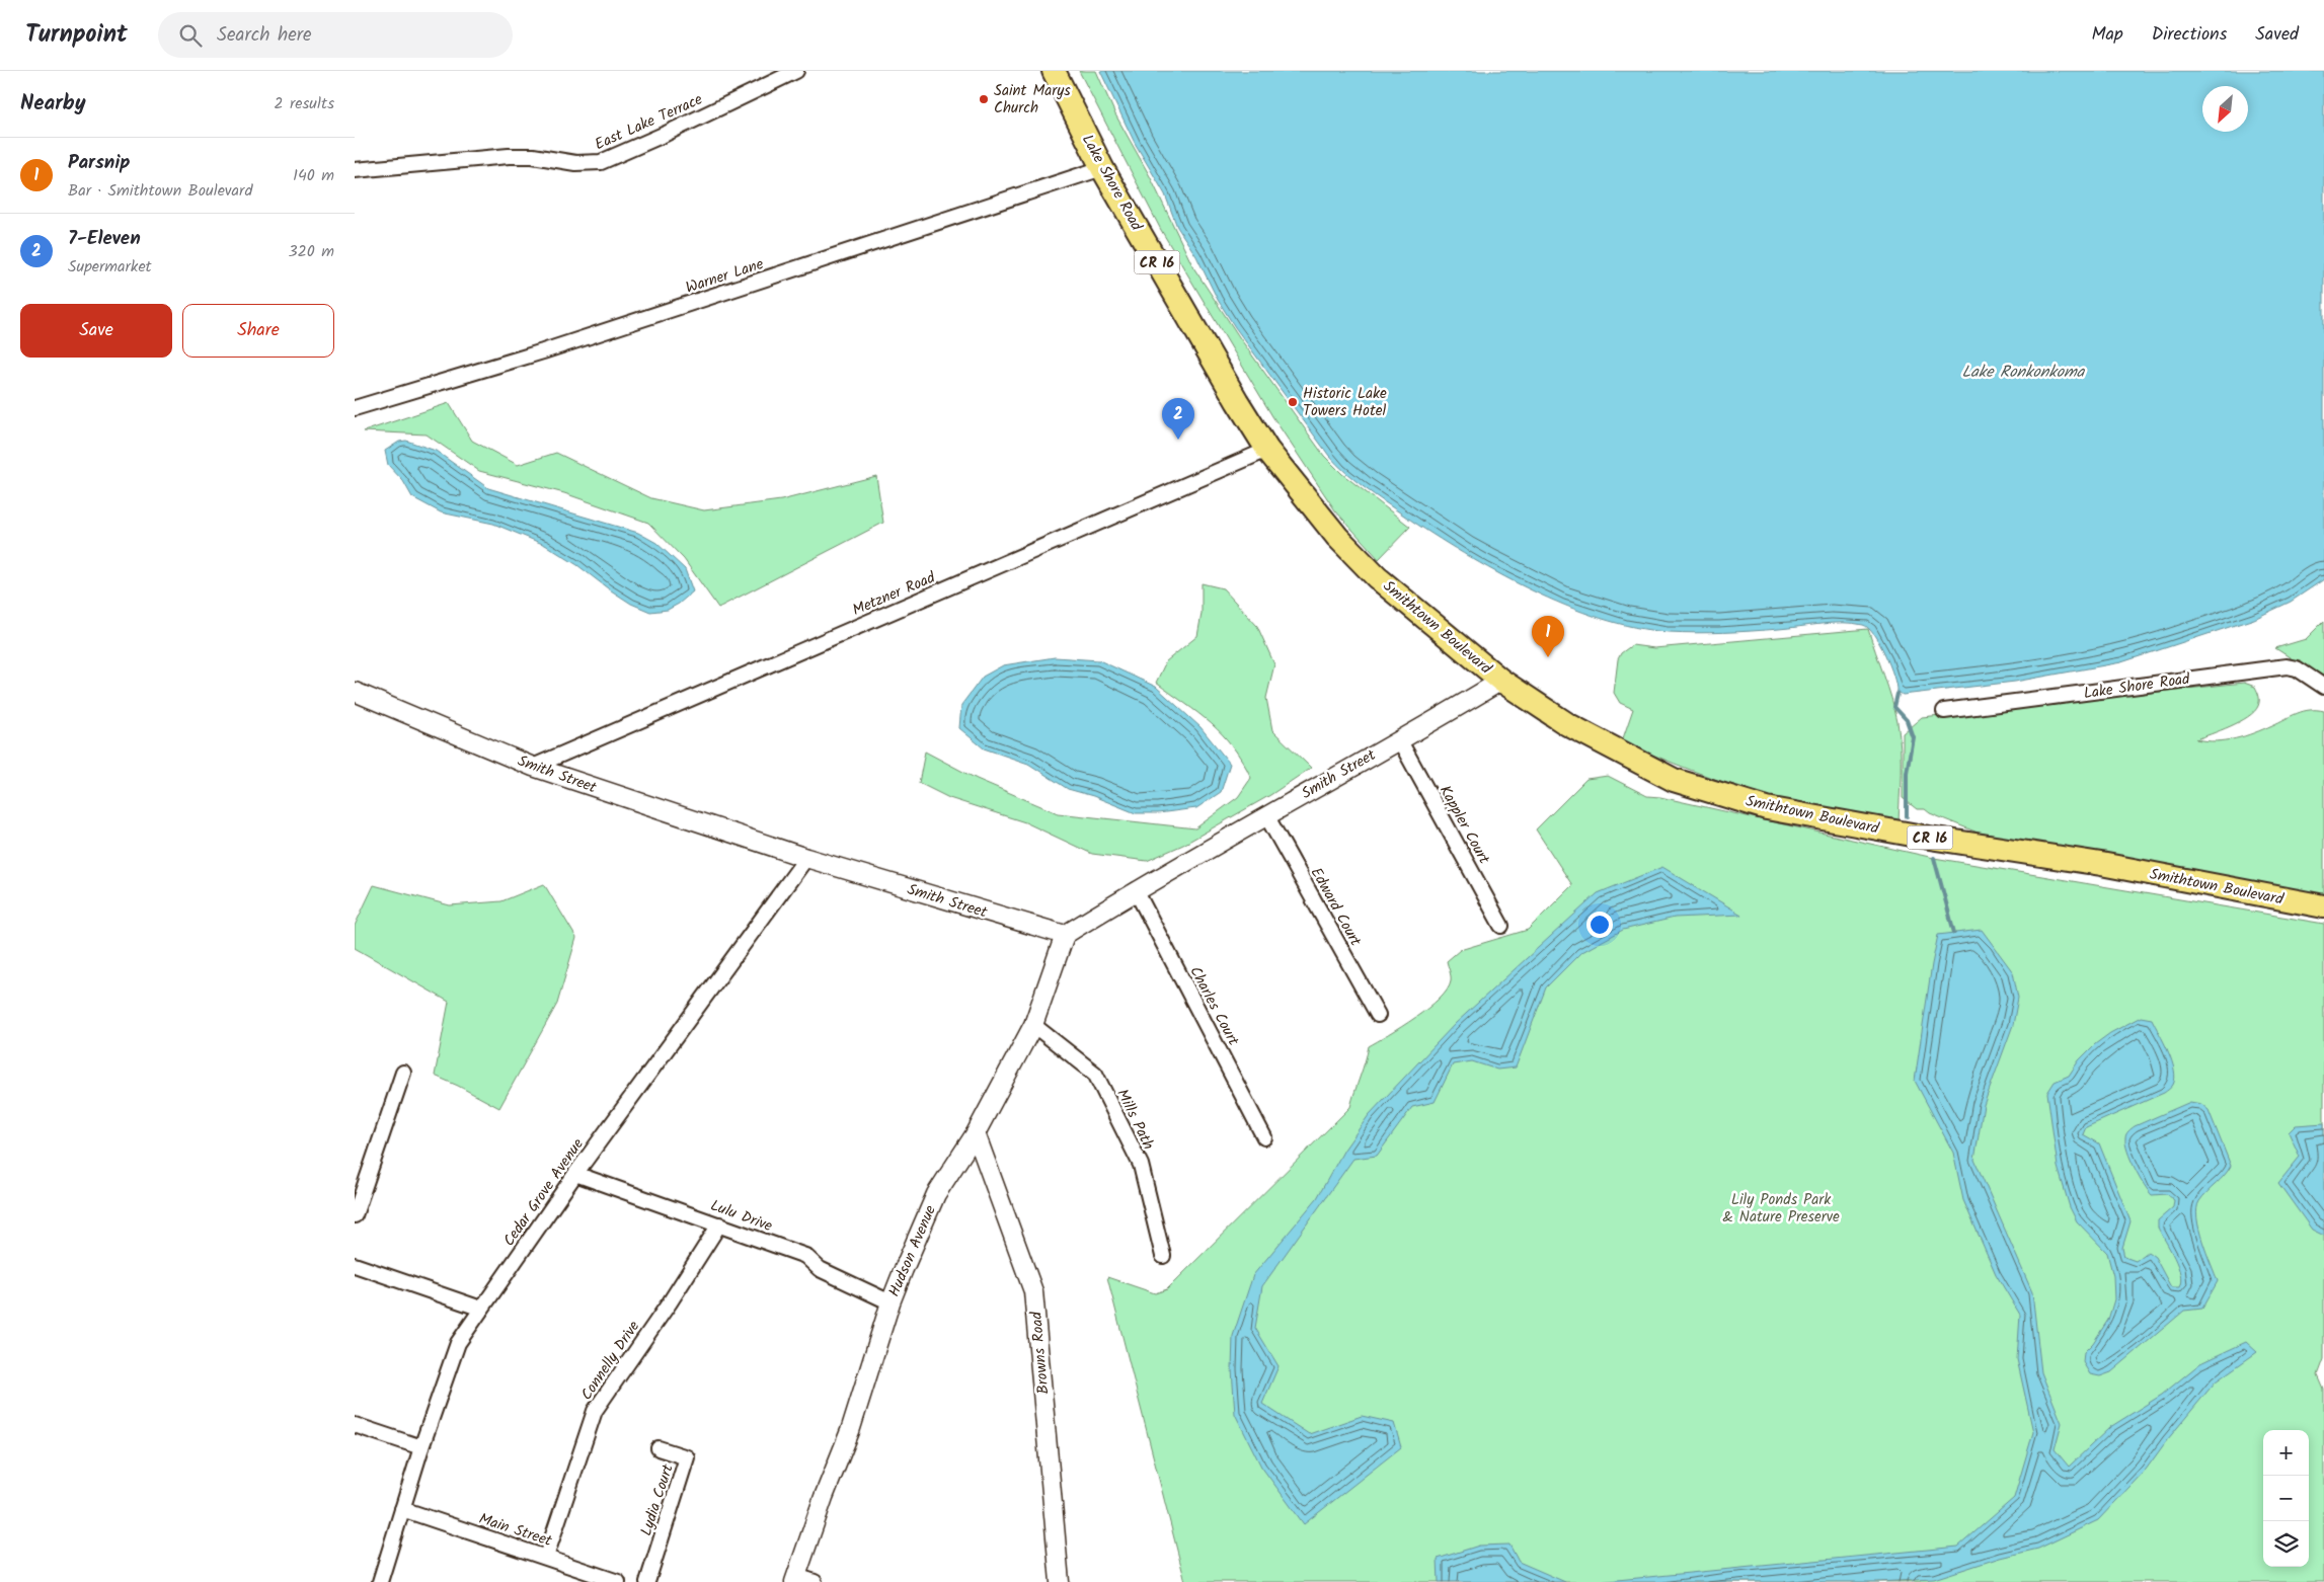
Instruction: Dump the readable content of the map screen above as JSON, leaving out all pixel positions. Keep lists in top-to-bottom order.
{
  "streets": {
    "main road": ["Lake Shore Road", "CR 16", "Smithtown Boulevard"],
    "street": [
      "East Lake Terrace",
      "Warner Lane",
      "Metzner Road",
      "Smith Street",
      "Kappler Court",
      "Edward Court",
      "Charles Court",
      "Mills Path",
      "Cedar Grove Avenue",
      "Lulu Drive",
      "Hudson Avenue",
      "Browns Road",
      "Connelly Drive",
      "Lydia Court",
      "Main Street"
    ]
  },
  "crossings": [
    ["Lake Shore Road", "Warner Lane"],
    ["Lake Shore Road", "Metzner Road"],
    ["Lake Shore Road", "Smithtown Boulevard"],
    ["Metzner Road", "Smithtown Boulevard"],
    ["Metzner Road", "Smith Street"],
    ["Smithtown Boulevard", "Smith Street"],
    ["Smith Street", "Kappler Court"],
    ["Smith Street", "Edward Court"],
    ["Smith Street", "Charles Court"],
    ["Smith Street", "Cedar Grove Avenue"],
    ["Smith Street", "Hudson Avenue"],
    ["Mills Path", "Hudson Avenue"],
    ["Cedar Grove Avenue", "Lulu Drive"],
    ["Cedar Grove Avenue", "Main Street"],
    ["Lulu Drive", "Hudson Avenue"],
    ["Lulu Drive", "Connelly Drive"],
    ["Hudson Avenue", "Browns Road"],
    ["Connelly Drive", "Main Street"]
  ],
  "water": ["Lake Ronkonkoma"],
  "parks": ["Lily Ponds Park & Nature Preserve"],
  "places": ["Saint Marys Church", "Historic Lake Towers Hotel"],
  "north": "bottom left",
  "page": {
    "header": "Turnpoint",
    "search": "Search here",
    "nav": ["Map", "Directions", "Saved"],
    "heading": ["Nearby", "2 results"],
    "list": [
      {
        "mark": "1",
        "name": "Parsnip",
        "note": "Bar · Smithtown Boulevard",
        "value": "140 m"
      },
      {
        "mark": "2",
        "name": "7-Eleven",
        "note": "Supermarket",
        "value": "320 m"
      }
    ],
    "buttons": ["Save", "Share"],
    "pins": ["2", "1"],
    "map_buttons": ["+", "−"]
  }
}
